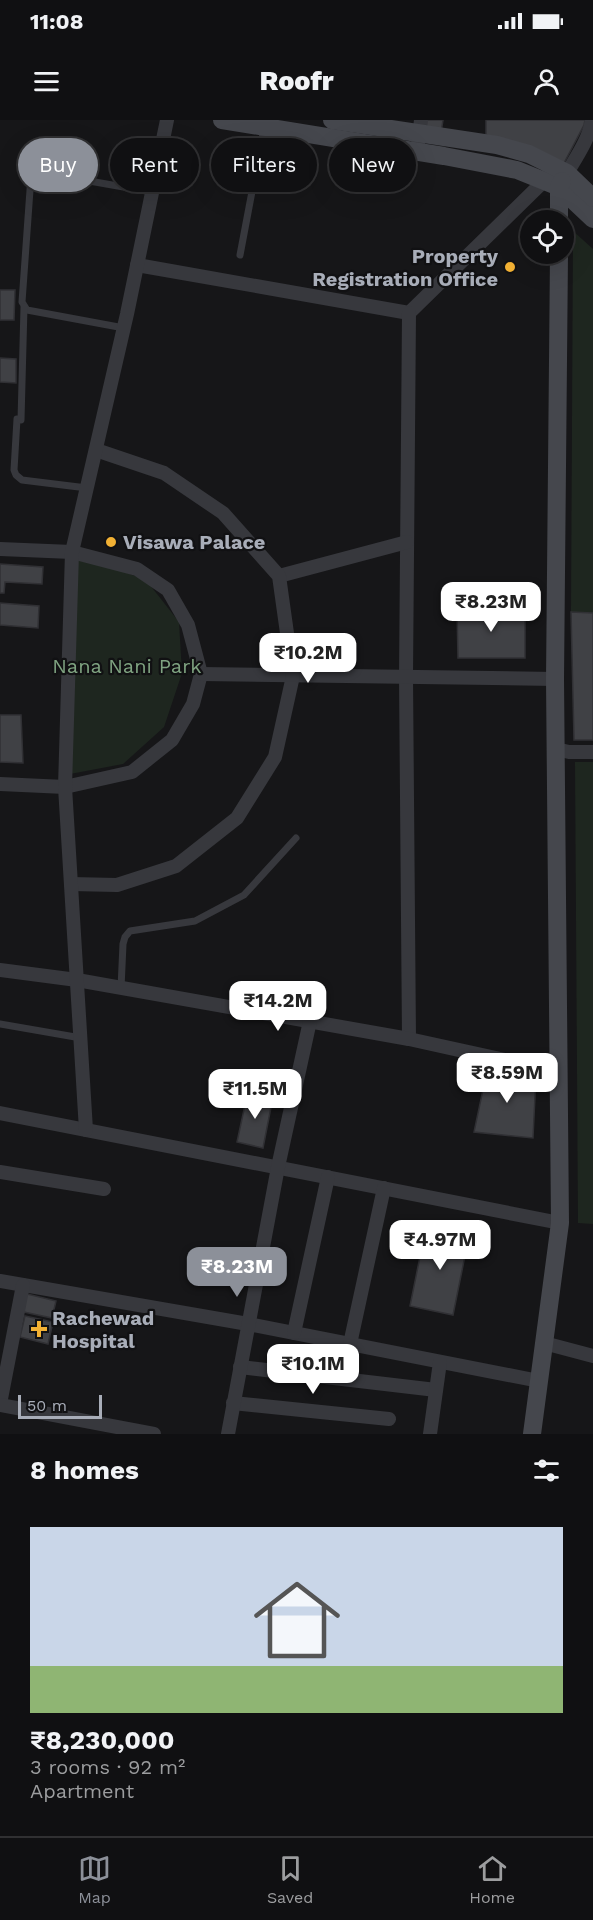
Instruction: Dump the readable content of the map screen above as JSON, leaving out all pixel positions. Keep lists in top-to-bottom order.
{
  "parks": ["Nana Nani Park"],
  "places": {
    "other": ["Property Registration Office", "Visawa Palace"],
    "health": ["Rachewad Hospital"]
  },
  "scale_bar": "50 m",
  "page": {
    "status": "11:08",
    "header": "Roofr",
    "chip": [
      "Buy",
      "Rent",
      "Filters",
      "New"
    ],
    "price": [
      "₹8.23M",
      "₹10.2M",
      "₹14.2M",
      "₹8.59M",
      "₹11.5M",
      "₹4.97M",
      "₹8.23M",
      "₹10.1M"
    ],
    "scale": "50 m",
    "heading": "8 homes",
    "list": [
      {
        "name": "₹8,230,000",
        "note": "3 rooms · 92 m² · Apartment"
      }
    ],
    "tabs": ["Map", "Saved", "Home"]
  }
}
